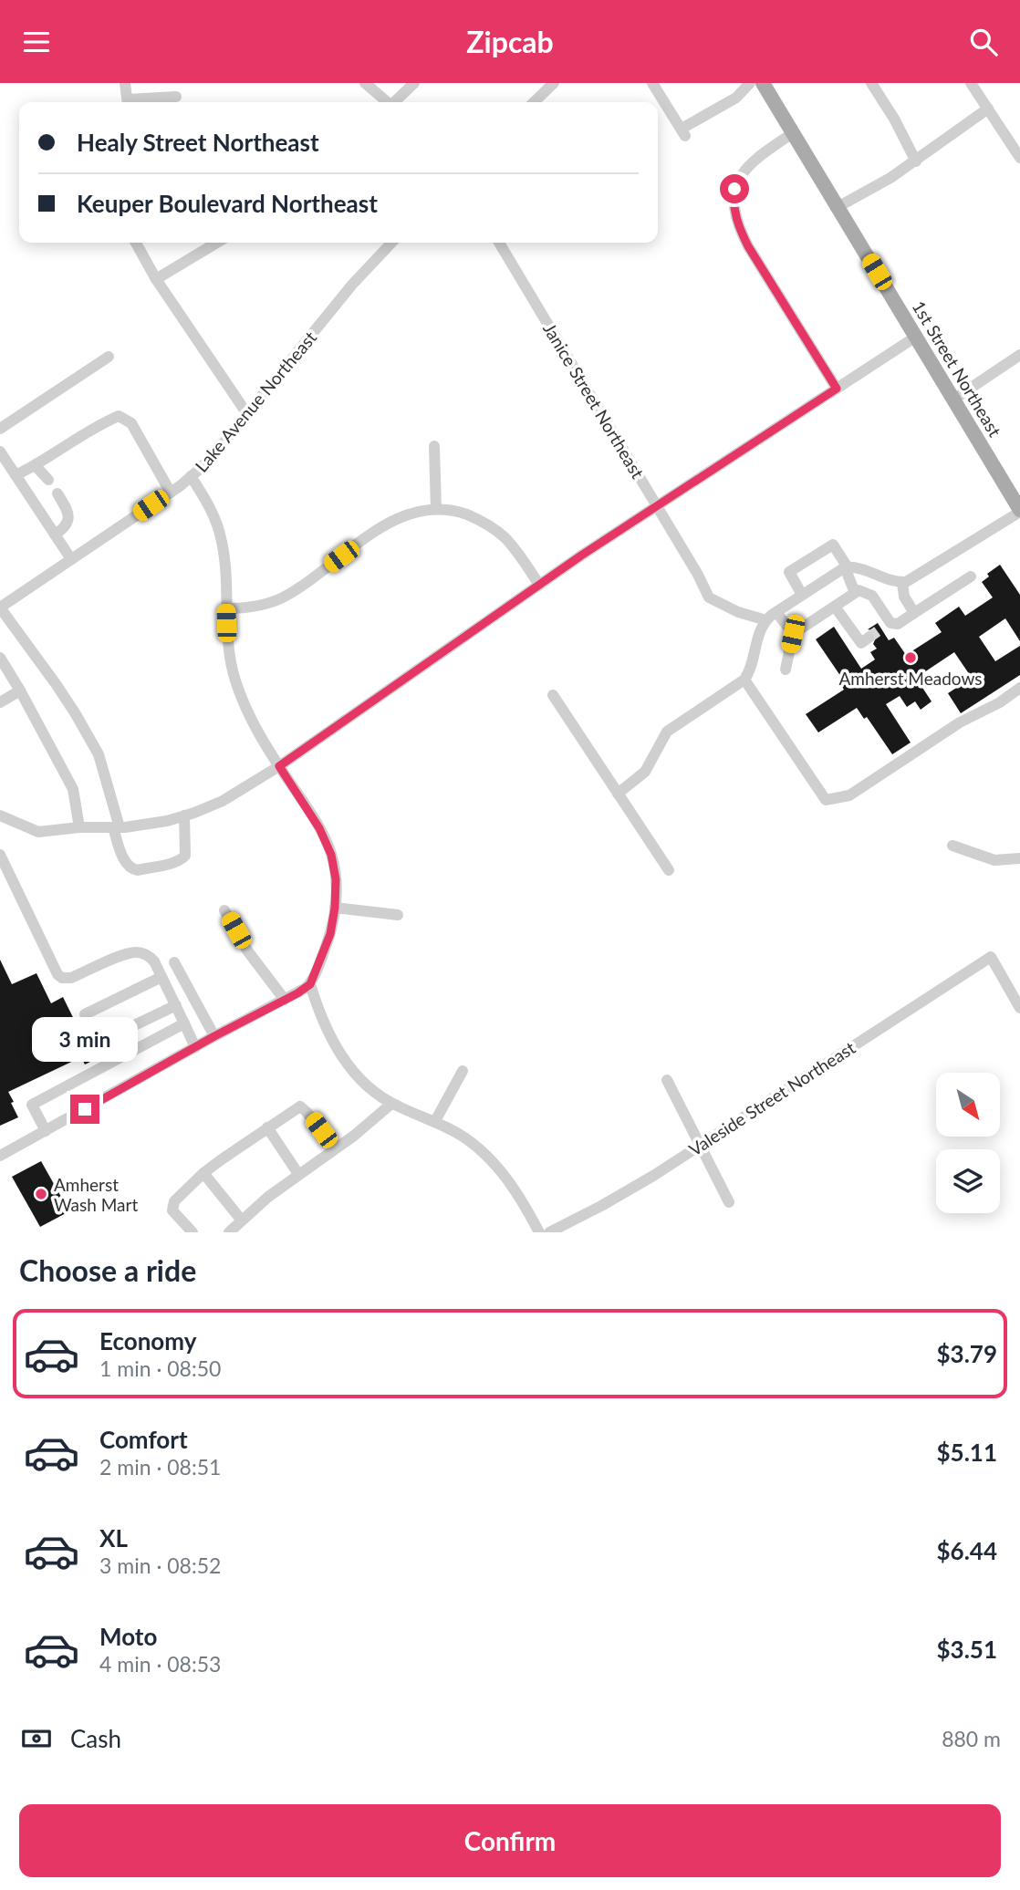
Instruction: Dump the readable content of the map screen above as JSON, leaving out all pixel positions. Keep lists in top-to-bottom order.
{
  "streets": {
    "main road": ["1st Street Northeast"],
    "street": ["Janice Street Northeast", "Lake Avenue Northeast", "Valeside Street Northeast"]
  },
  "places": ["Amherst Meadows", "Amherst Wash Mart"],
  "north": "bottom right",
  "page": {
    "header": "Zipcab",
    "banner": ["Healy Street Northeast", "Keuper Boulevard Northeast"],
    "bubble": "3 min",
    "heading": "Choose a ride",
    "list": [
      {
        "name": "Economy",
        "note": "1 min · 08:50",
        "value": "$3.79"
      },
      {
        "name": "Comfort",
        "note": "2 min · 08:51",
        "value": "$5.11"
      },
      {
        "name": "XL",
        "note": "3 min · 08:52",
        "value": "$6.44"
      },
      {
        "name": "Moto",
        "note": "4 min · 08:53",
        "value": "$3.51"
      }
    ],
    "pay": ["Cash", "880 m"],
    "buttons": "Confirm"
  }
}
